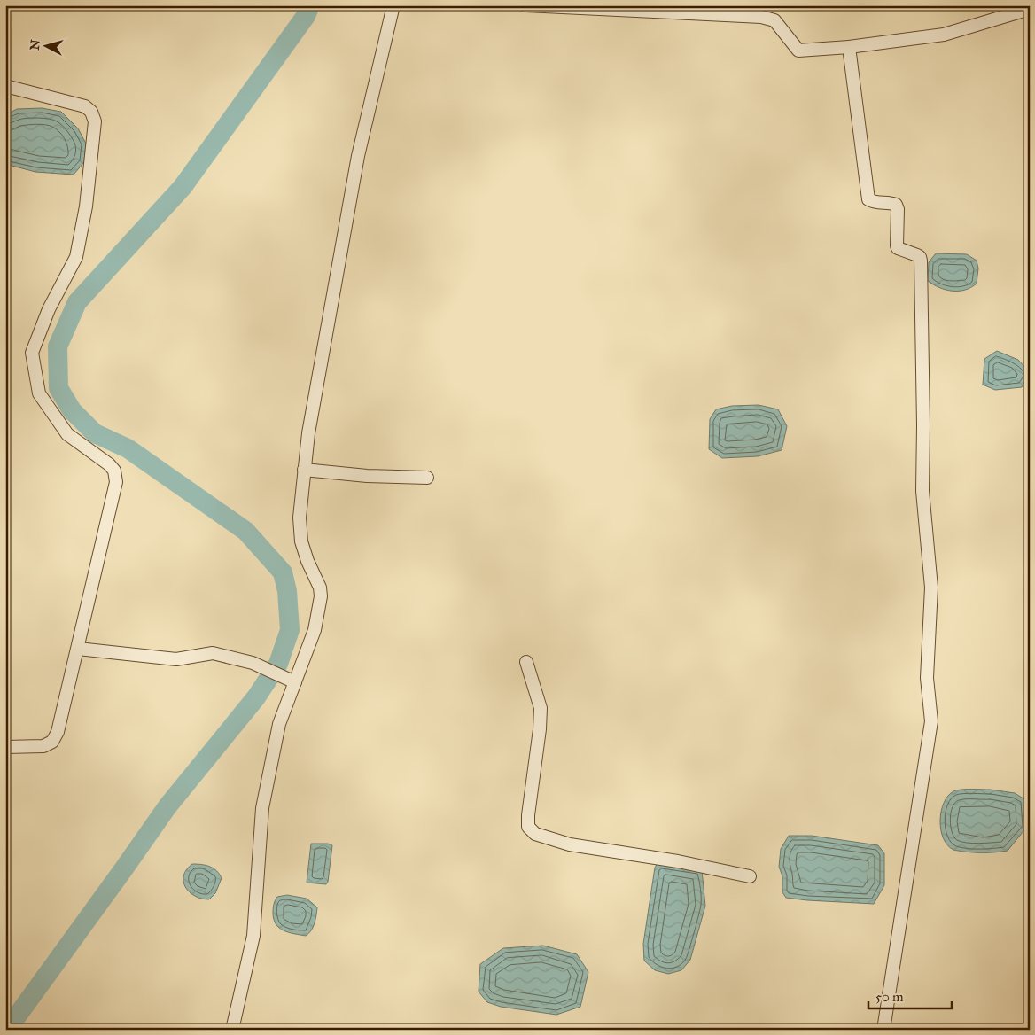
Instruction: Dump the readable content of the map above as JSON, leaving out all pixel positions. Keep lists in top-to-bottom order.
{
  "scale_bar": "50 m",
  "north": "left"
}
